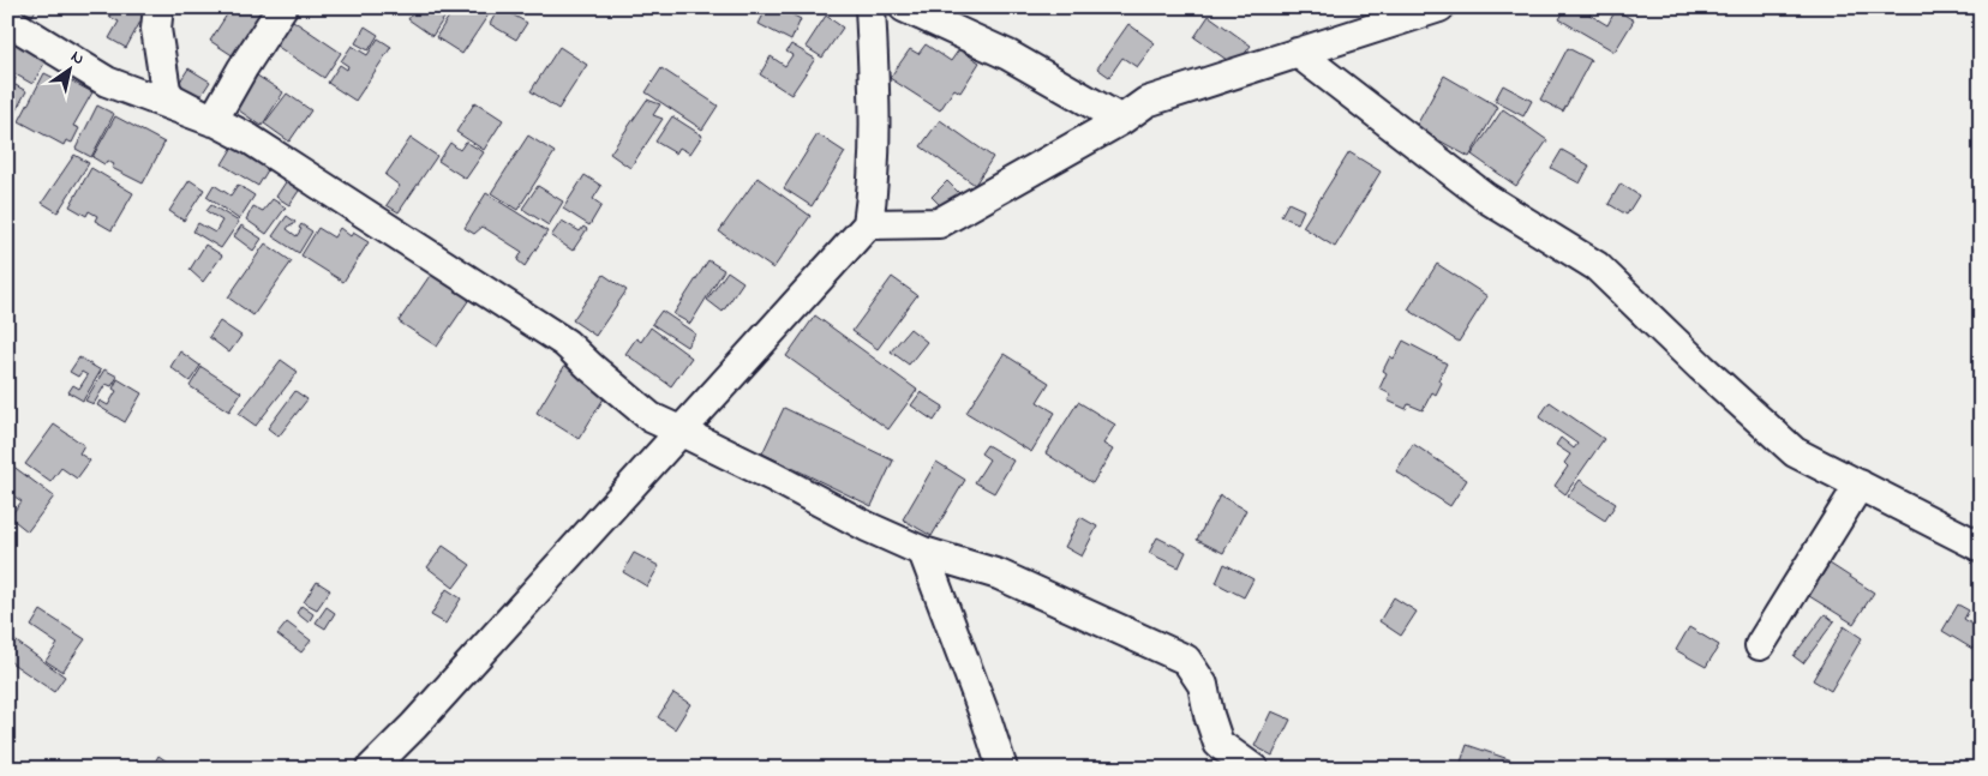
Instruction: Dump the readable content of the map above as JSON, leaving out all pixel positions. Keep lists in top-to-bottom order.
{
  "north": "top right"
}
